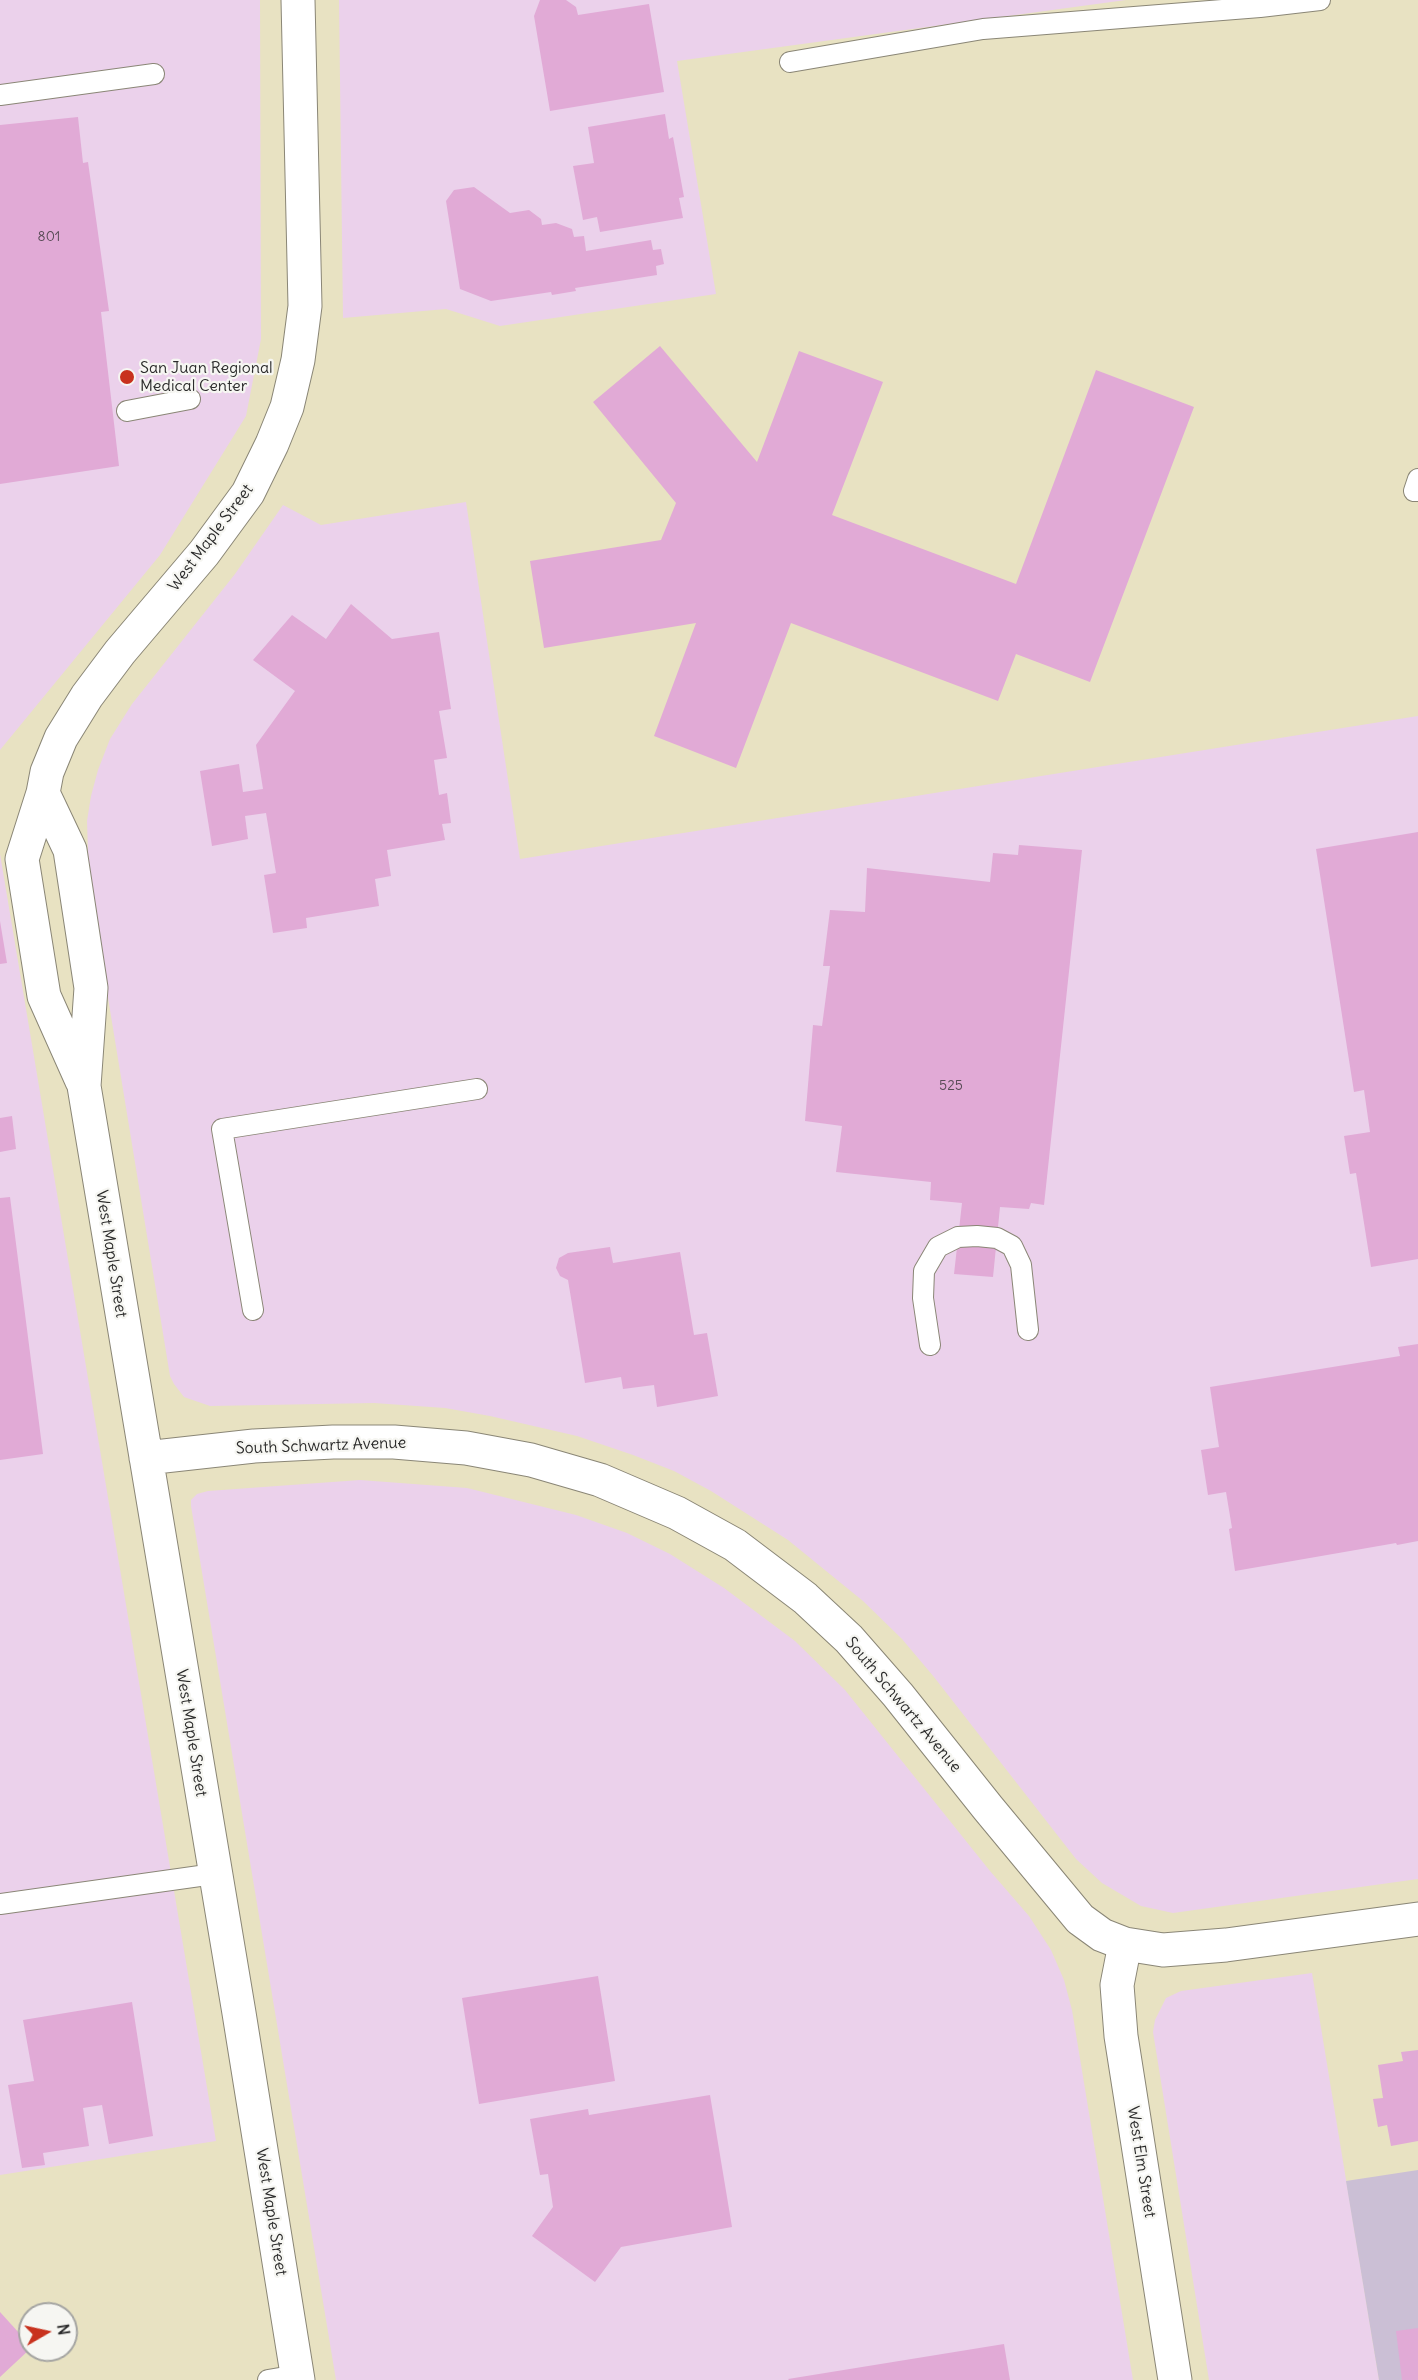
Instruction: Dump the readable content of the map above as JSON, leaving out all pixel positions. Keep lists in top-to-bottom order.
{
  "streets": {
    "street": ["West Maple Street", "South Schwartz Avenue", "West Elm Street"]
  },
  "crossings": [
    ["West Maple Street", "South Schwartz Avenue"],
    ["South Schwartz Avenue", "West Elm Street"]
  ],
  "places": ["San Juan Regional Medical Center"],
  "house_numbers": ["801", "525"],
  "north": "right"
}
